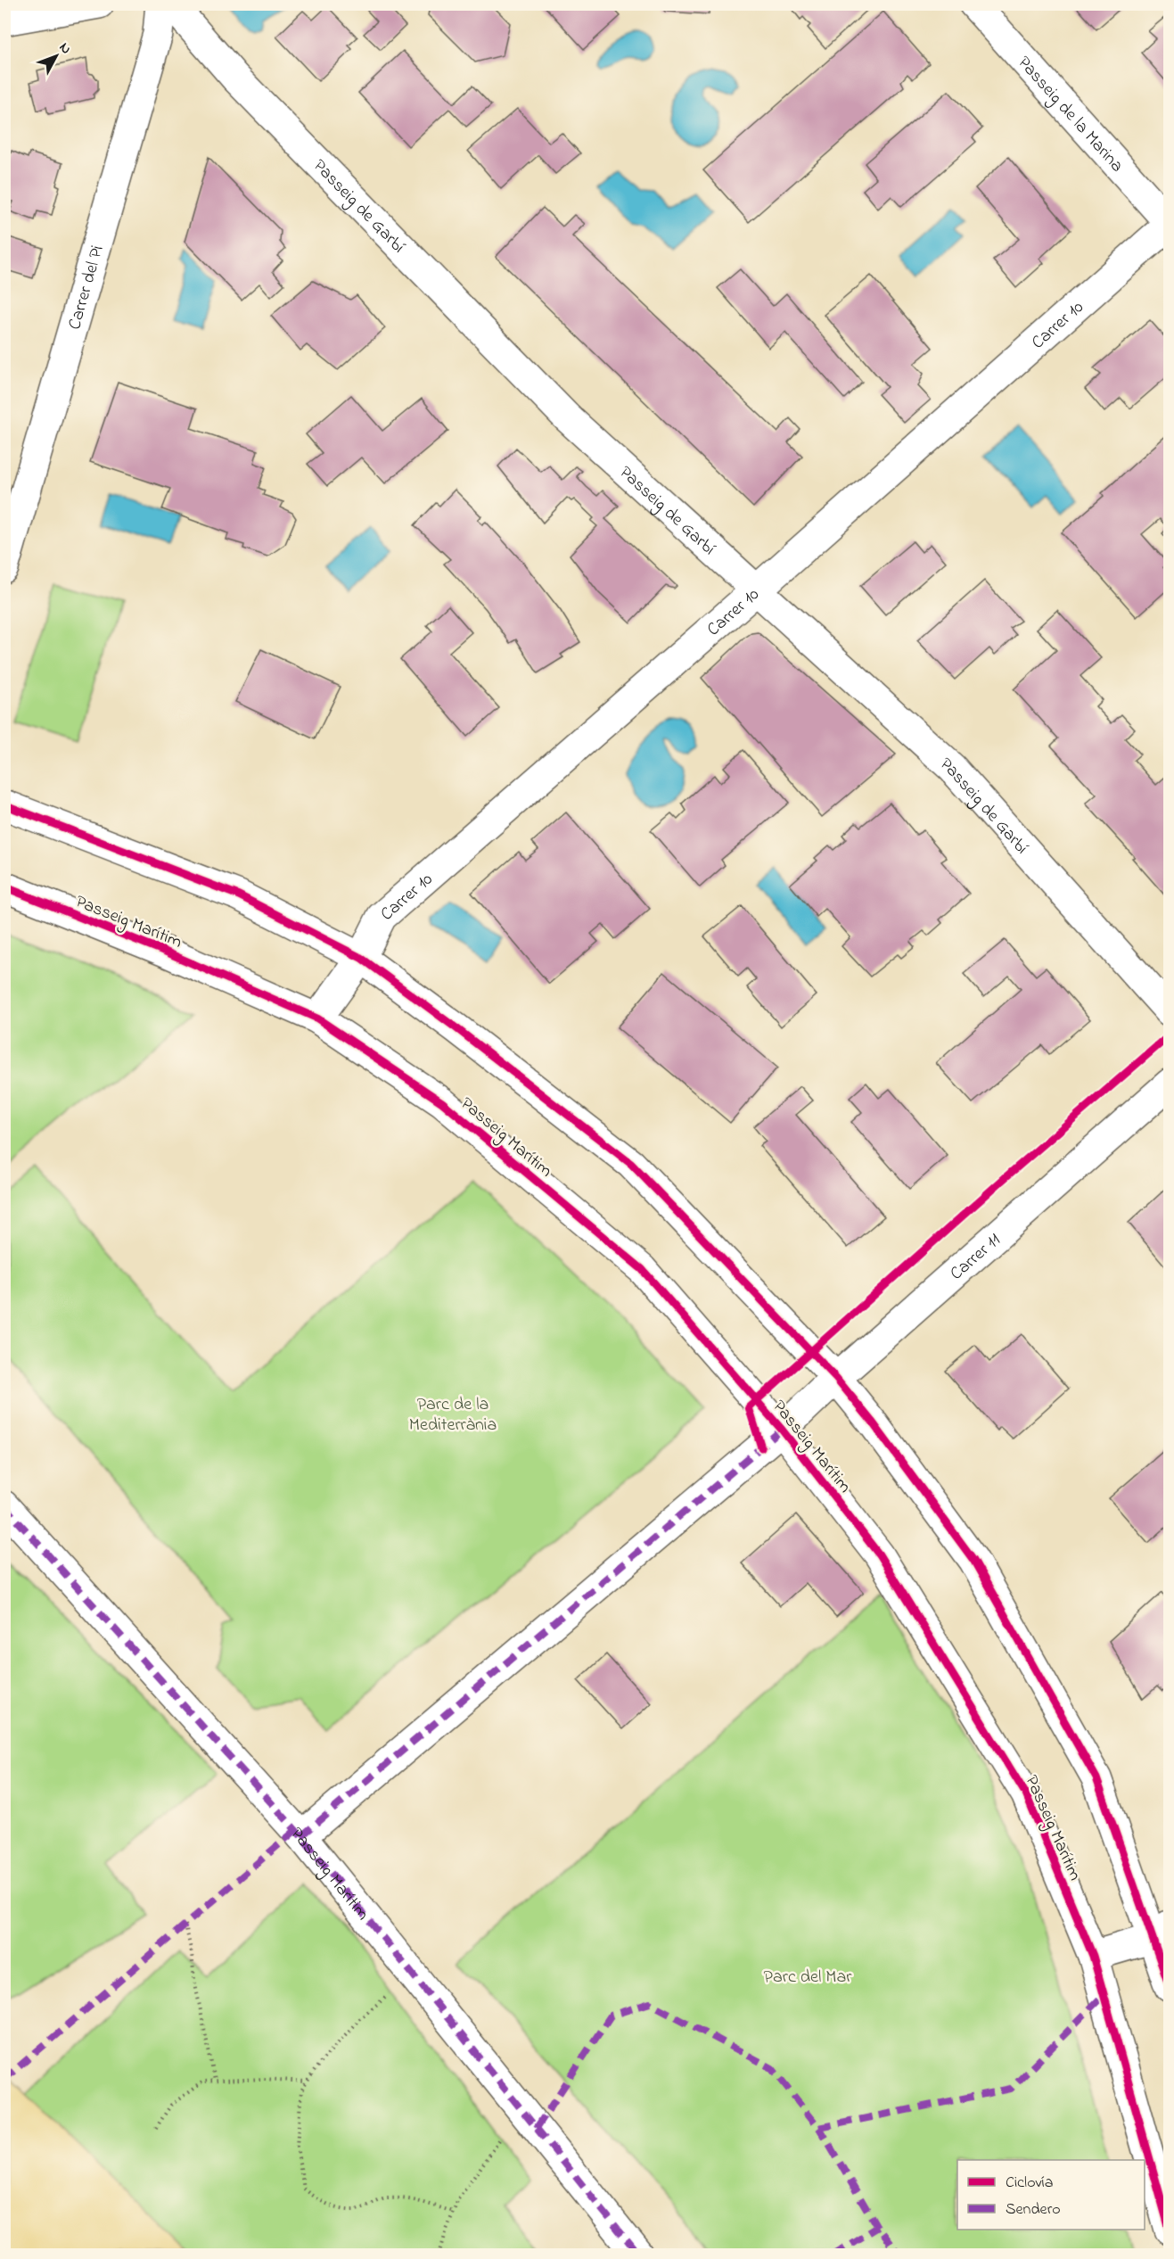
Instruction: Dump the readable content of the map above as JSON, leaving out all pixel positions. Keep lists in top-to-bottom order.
{
  "streets": {
    "street": [
      "Passeig de la Marina",
      "Passeig de Garbí",
      "Carrer del Pi",
      "Carrer 10",
      "Passeig Marítim",
      "Carrer 11"
    ]
  },
  "crossings": [
    ["Passeig de la Marina", "Carrer 10"],
    ["Passeig de Garbí", "Carrer 10"],
    ["Carrer 10", "Passeig Marítim"],
    ["Passeig Marítim", "Carrer 11"]
  ],
  "parks": ["Parc de la Mediterrània", "Parc del Mar"],
  "legend": ["Ciclovía", "Sendero"],
  "north": "top right"
}
